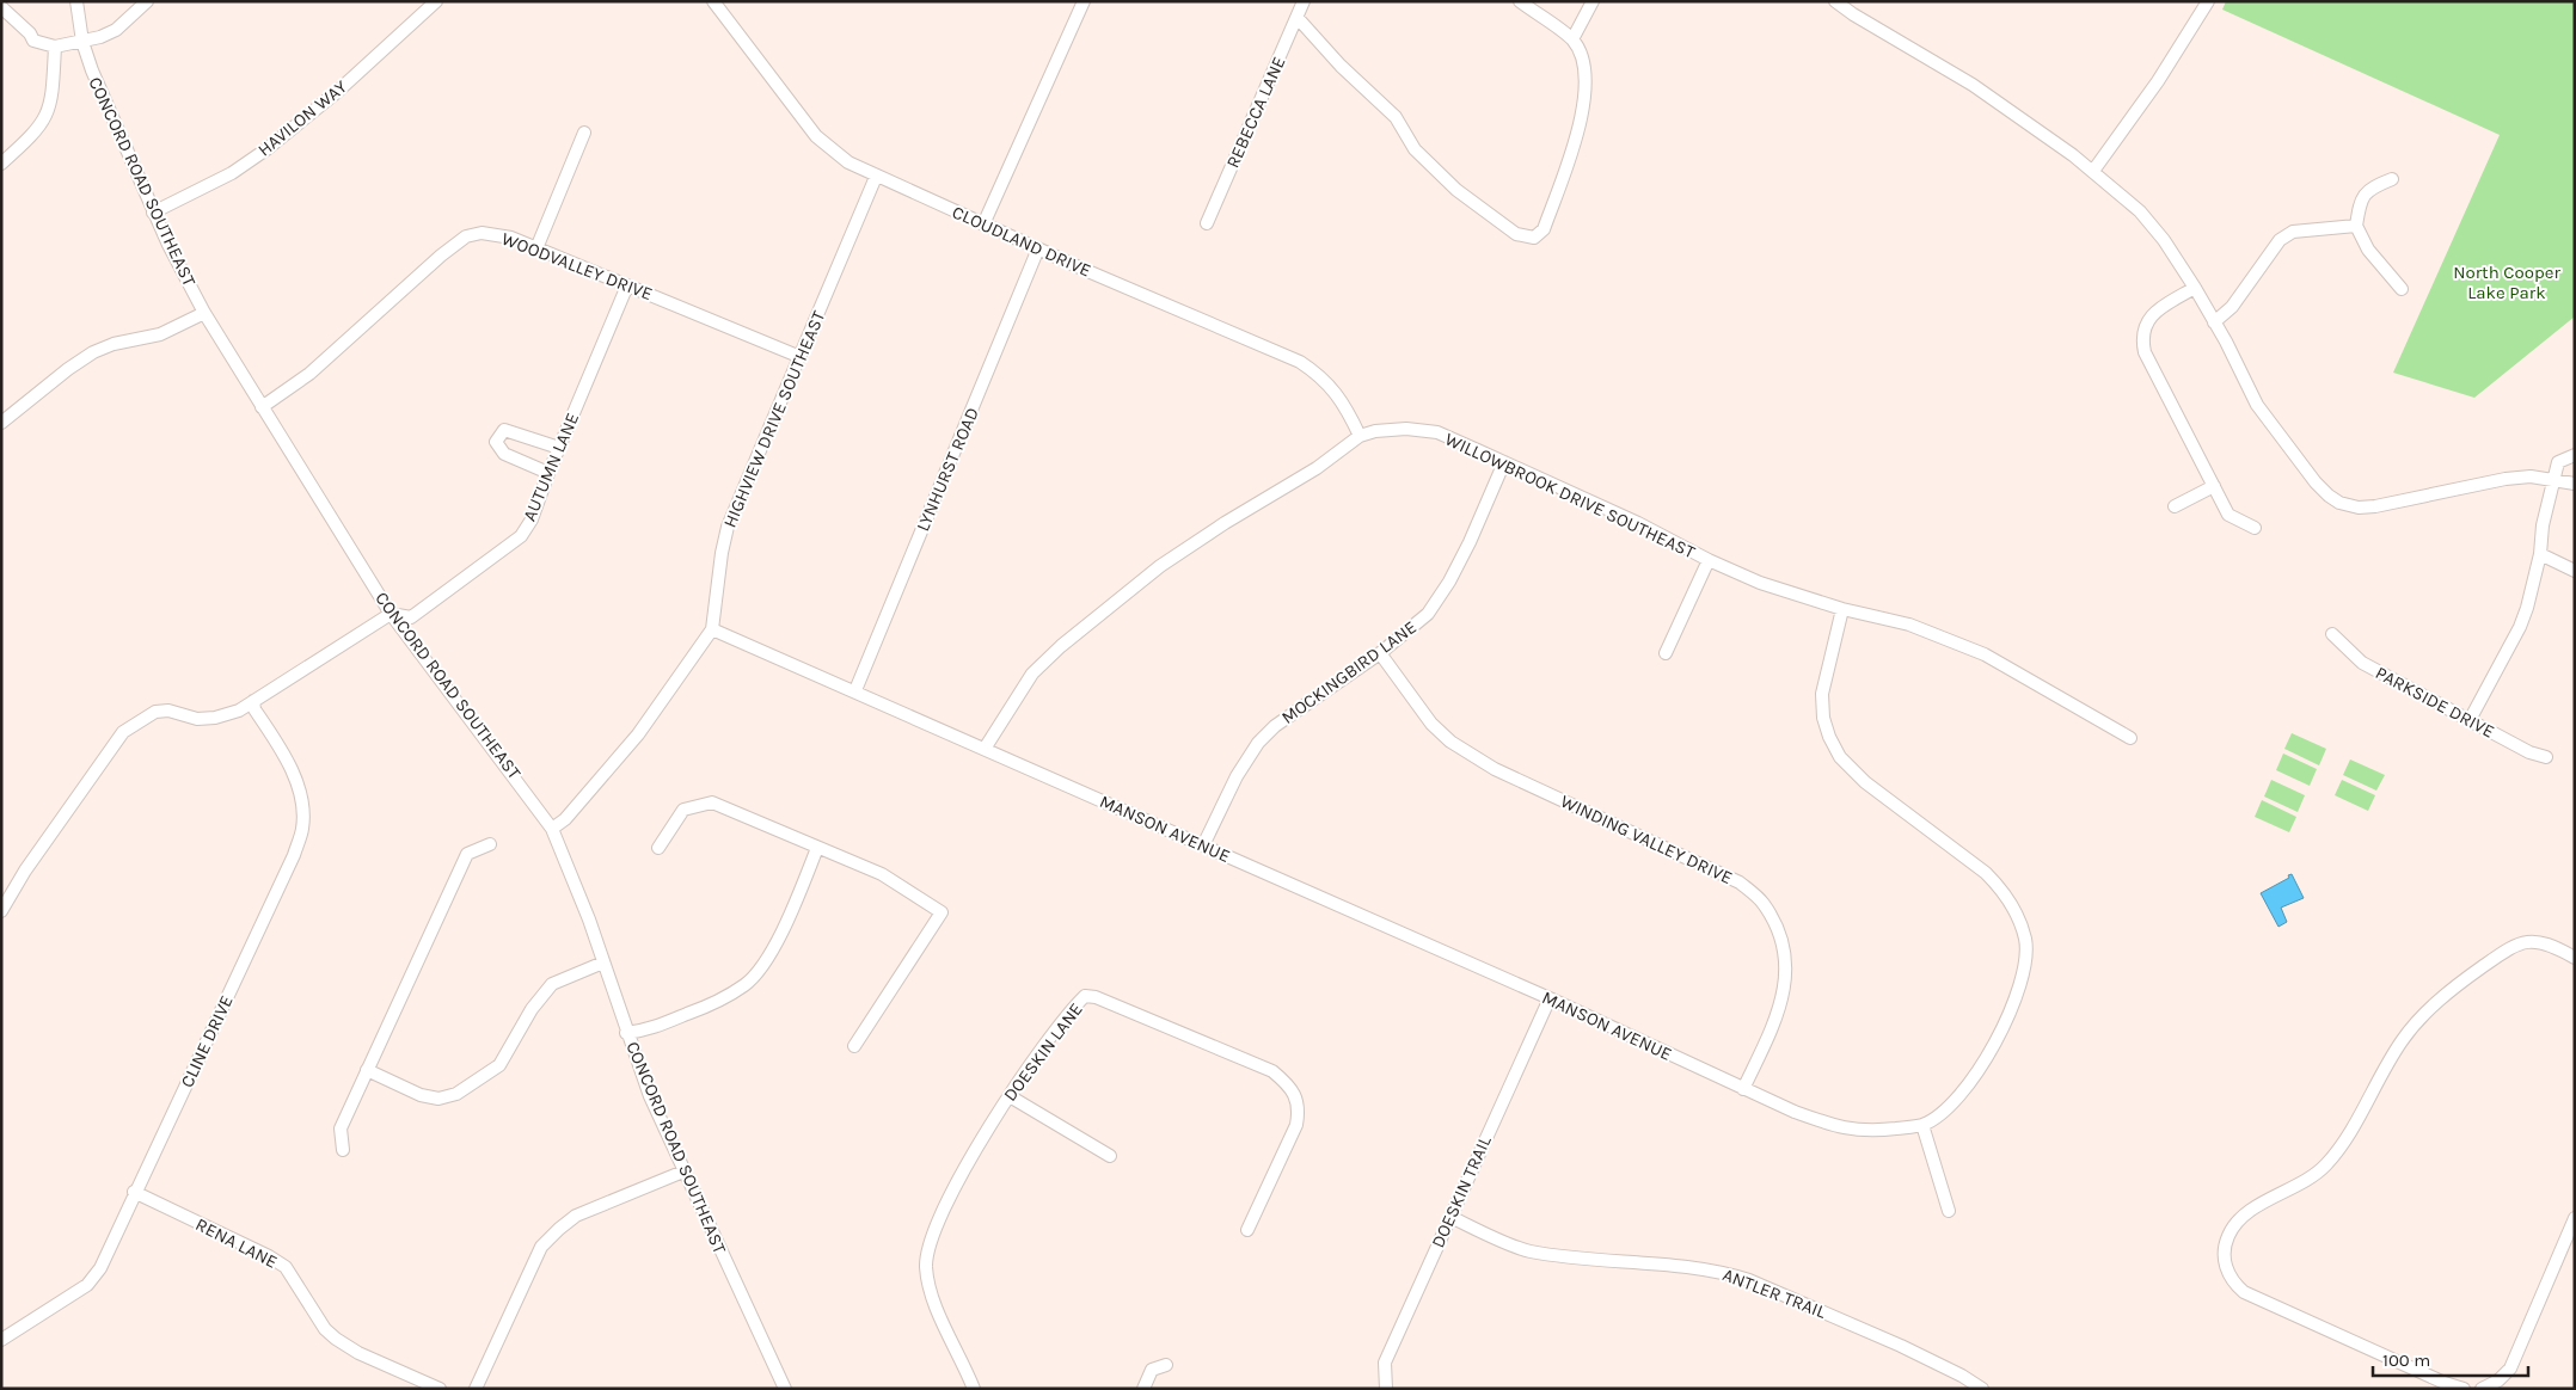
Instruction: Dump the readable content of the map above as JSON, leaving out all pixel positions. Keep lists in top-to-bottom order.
{
  "streets": {
    "street": [
      "REBECCA LANE",
      "HAVILON WAY",
      "CONCORD ROAD SOUTHEAST",
      "CLOUDLAND DRIVE",
      "WOODVALLEY DRIVE",
      "HIGHVIEW DRIVE SOUTHEAST",
      "AUTUMN LANE",
      "LYNHURST ROAD",
      "WILLOWBROOK DRIVE SOUTHEAST",
      "MOCKINGBIRD LANE",
      "PARKSIDE DRIVE",
      "MANSON AVENUE",
      "WINDING VALLEY DRIVE",
      "CLINE DRIVE",
      "DOESKIN LANE",
      "DOESKIN TRAIL",
      "RENA LANE",
      "ANTLER TRAIL"
    ]
  },
  "crossings": [
    ["HAVILON WAY", "CONCORD ROAD SOUTHEAST"],
    ["CONCORD ROAD SOUTHEAST", "WOODVALLEY DRIVE"],
    ["CONCORD ROAD SOUTHEAST", "HIGHVIEW DRIVE SOUTHEAST"],
    ["CONCORD ROAD SOUTHEAST", "AUTUMN LANE"],
    ["CLOUDLAND DRIVE", "HIGHVIEW DRIVE SOUTHEAST"],
    ["CLOUDLAND DRIVE", "LYNHURST ROAD"],
    ["CLOUDLAND DRIVE", "WILLOWBROOK DRIVE SOUTHEAST"],
    ["WOODVALLEY DRIVE", "HIGHVIEW DRIVE SOUTHEAST"],
    ["WOODVALLEY DRIVE", "AUTUMN LANE"],
    ["HIGHVIEW DRIVE SOUTHEAST", "MANSON AVENUE"],
    ["LYNHURST ROAD", "MANSON AVENUE"],
    ["WILLOWBROOK DRIVE SOUTHEAST", "MOCKINGBIRD LANE"],
    ["WILLOWBROOK DRIVE SOUTHEAST", "MANSON AVENUE"],
    ["MOCKINGBIRD LANE", "MANSON AVENUE"],
    ["MOCKINGBIRD LANE", "WINDING VALLEY DRIVE"],
    ["MANSON AVENUE", "WINDING VALLEY DRIVE"],
    ["MANSON AVENUE", "DOESKIN TRAIL"],
    ["CLINE DRIVE", "RENA LANE"],
    ["DOESKIN TRAIL", "ANTLER TRAIL"]
  ],
  "parks": ["North Cooper Lake Park"],
  "scale_bar": "100 m"
}
